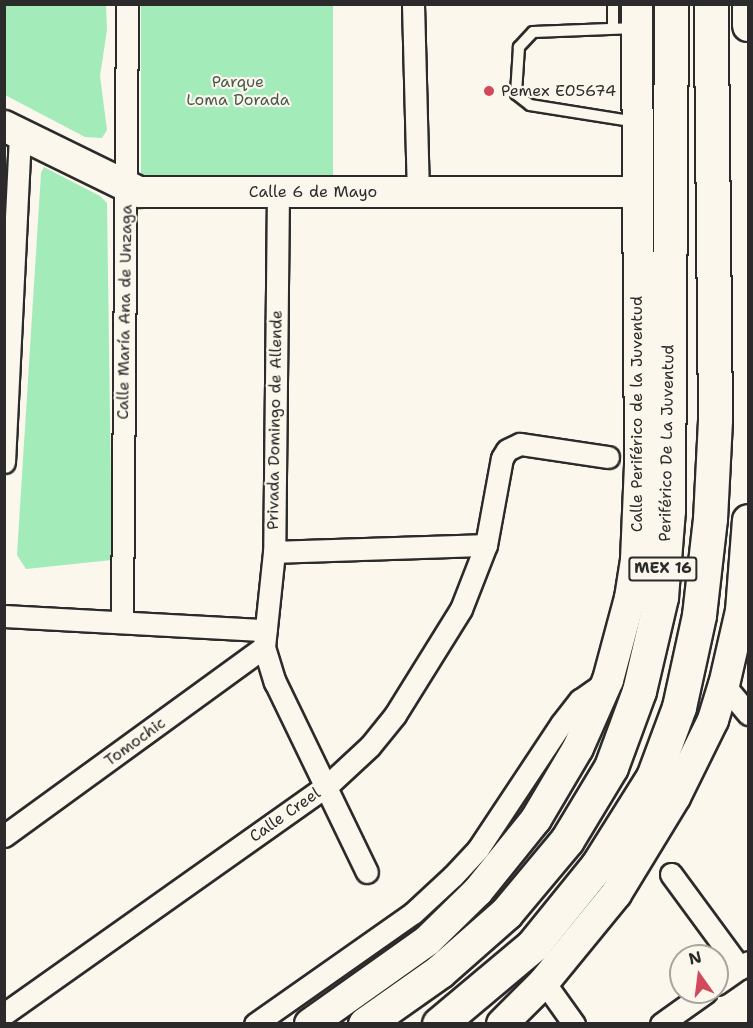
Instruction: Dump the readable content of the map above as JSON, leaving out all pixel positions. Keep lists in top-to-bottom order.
{
  "streets": {
    "highway": ["Periférico De La Juventud", "MEX 16"],
    "main road": ["Calle 6 de Mayo", "Calle Periférico de la Juventud"],
    "street": [
      "Calle María Ana de Unzaga",
      "Privada Domingo de Allende",
      "Tomochic",
      "Calle Creel"
    ]
  },
  "crossings": [
    ["Calle 6 de Mayo", "Calle María Ana de Unzaga"],
    ["Calle 6 de Mayo", "Calle Periférico de la Juventud"],
    ["Calle 6 de Mayo", "Privada Domingo de Allende"],
    ["Privada Domingo de Allende", "Tomochic"]
  ],
  "parks": ["Parque Loma Dorada"],
  "places": ["Pemex E05674"],
  "north": "top"
}
